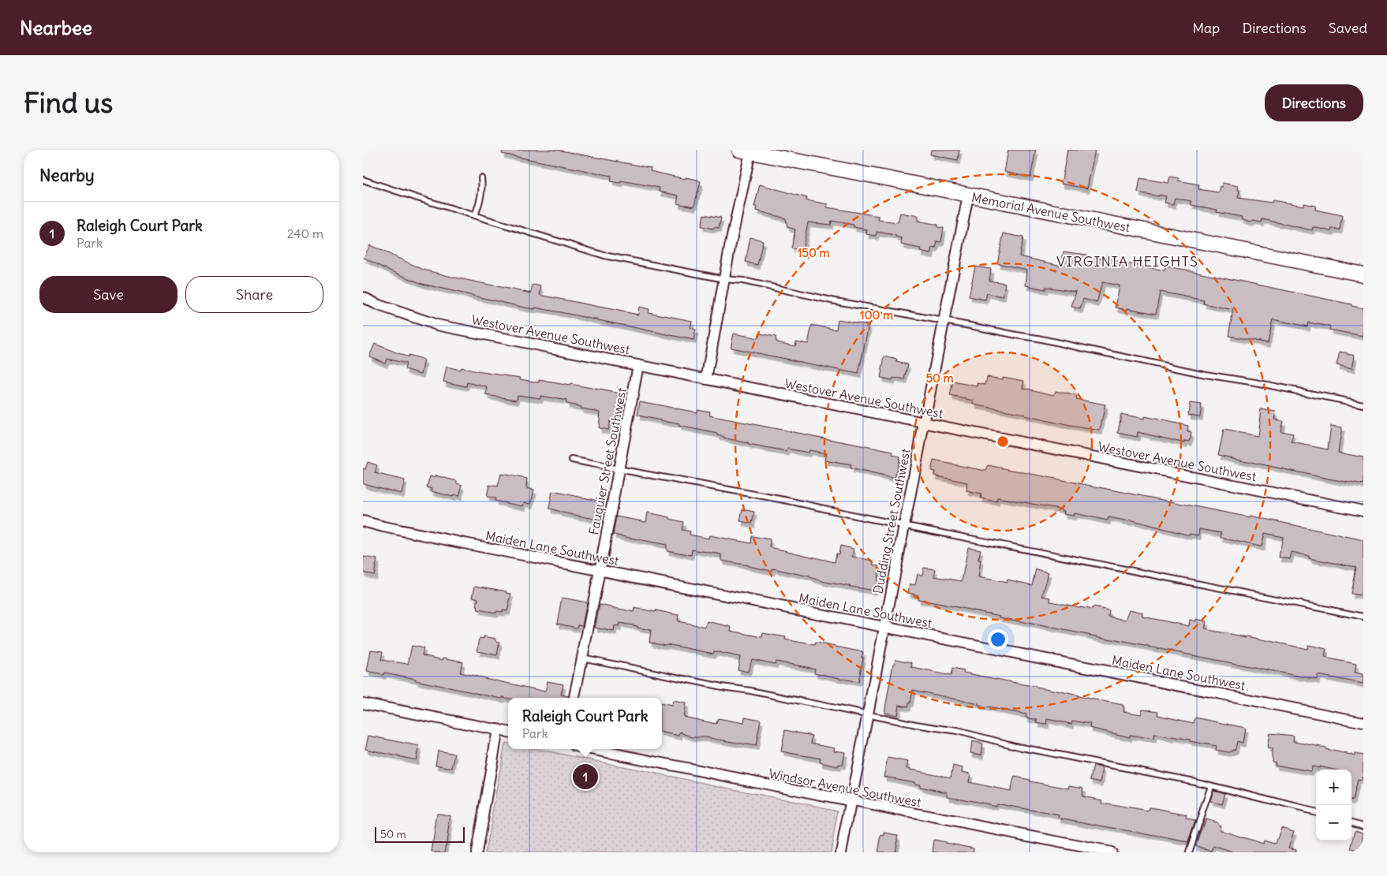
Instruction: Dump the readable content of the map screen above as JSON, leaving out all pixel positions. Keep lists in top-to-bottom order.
{
  "streets": {
    "street": [
      "Memorial Avenue Southwest",
      "Westover Avenue Southwest",
      "Fauquier Street Southwest",
      "Dudding Street Southwest",
      "Maiden Lane Southwest",
      "Windsor Avenue Southwest"
    ]
  },
  "crossings": [
    ["Memorial Avenue Southwest", "Dudding Street Southwest"],
    ["Westover Avenue Southwest", "Fauquier Street Southwest"],
    ["Westover Avenue Southwest", "Dudding Street Southwest"],
    ["Fauquier Street Southwest", "Maiden Lane Southwest"],
    ["Dudding Street Southwest", "Maiden Lane Southwest"],
    ["Dudding Street Southwest", "Windsor Avenue Southwest"]
  ],
  "districts": ["VIRGINIA HEIGHTS"],
  "scale_bar": "50 m",
  "page": {
    "header": "Nearbee",
    "nav": ["Map", "Directions", "Saved"],
    "buttons": [
      "Directions",
      ["Save", "Share"]
    ],
    "title": "Find us",
    "heading": "Nearby",
    "list": [
      {
        "mark": "1",
        "name": "Raleigh Court Park",
        "note": "Park",
        "value": "240 m"
      }
    ],
    "popup": ["Raleigh Court Park", "Park"],
    "pins": "1",
    "map_buttons": ["+", "−"],
    "scale": "50 m"
  },
  "rings": ["150 m", "100 m", "50 m"]
}
